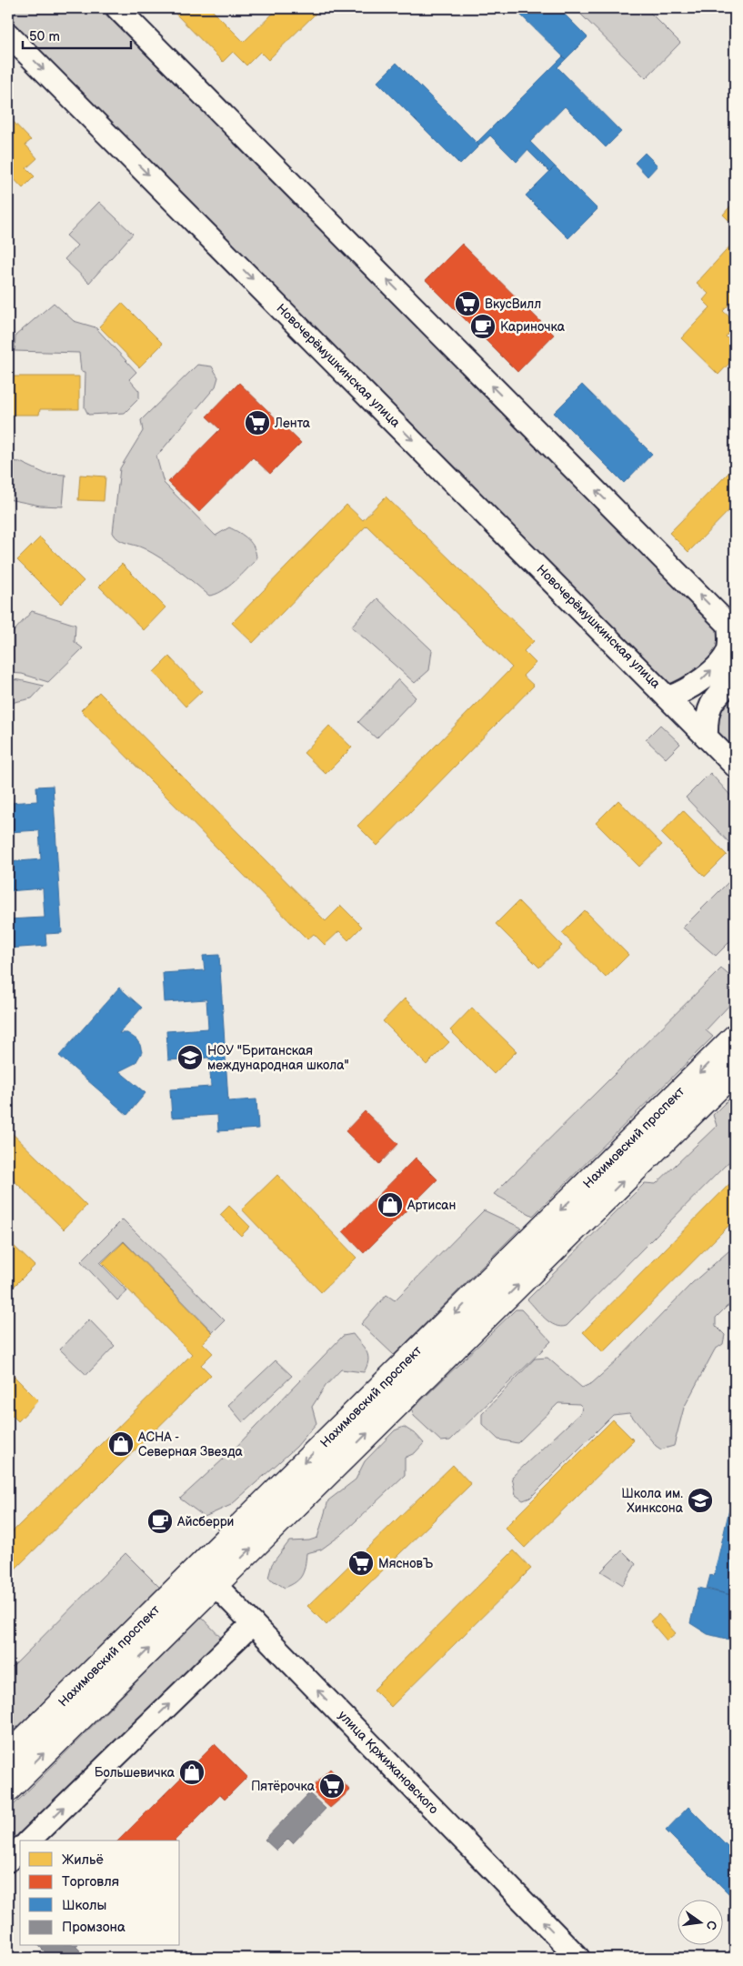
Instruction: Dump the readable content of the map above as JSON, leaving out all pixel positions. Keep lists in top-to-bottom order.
{
  "streets": {
    "main road": ["Нахимовский проспект"],
    "street": ["Новочерёмушкинская улица", "улица Кржижановского"]
  },
  "crossings": [
    ["Нахимовский проспект", "улица Кржижановского"]
  ],
  "one_way": ["улица Кржижановского"],
  "places": {
    "supermarket": [
      "ВкусВилл",
      "Лента",
      "МясновЪ",
      "Пятёрочка"
    ],
    "cafe": ["Кариночка", "Айсберри"],
    "school or university": ["НОУ \"Британская международная школа\"", "Школа им. Хинксона"],
    "shop": ["Артисан", "АСНА - Северная Звезда", "Большевичка"]
  },
  "legend": [
    "Жильё",
    "Торговля",
    "Школы",
    "Промзона"
  ],
  "scale_bar": "50 m",
  "north": "right"
}
